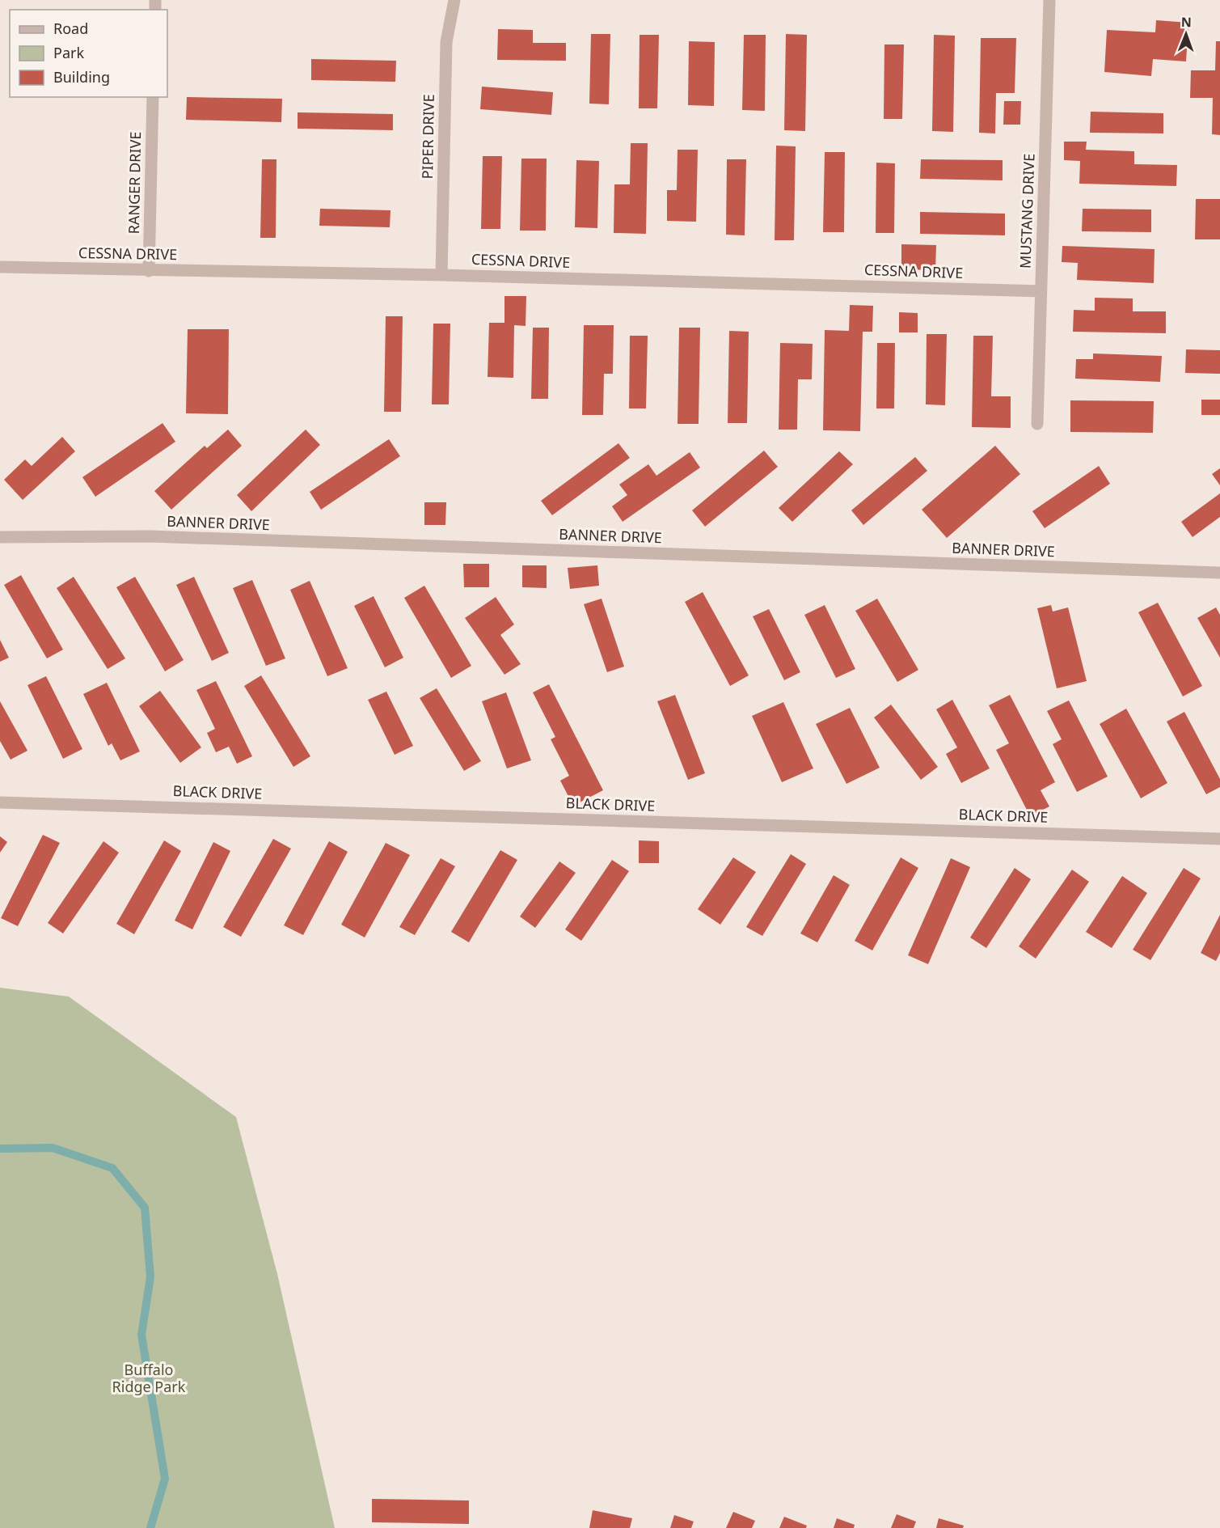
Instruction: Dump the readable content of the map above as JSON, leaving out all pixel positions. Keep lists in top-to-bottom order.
{
  "streets": {
    "street": [
      "PIPER DRIVE",
      "RANGER DRIVE",
      "MUSTANG DRIVE",
      "CESSNA DRIVE",
      "BANNER DRIVE",
      "BLACK DRIVE"
    ]
  },
  "crossings": [
    ["PIPER DRIVE", "CESSNA DRIVE"],
    ["RANGER DRIVE", "CESSNA DRIVE"],
    ["MUSTANG DRIVE", "CESSNA DRIVE"]
  ],
  "parks": ["Buffalo Ridge Park"],
  "legend": ["Road", "Park", "Building"],
  "north": "top"
}
